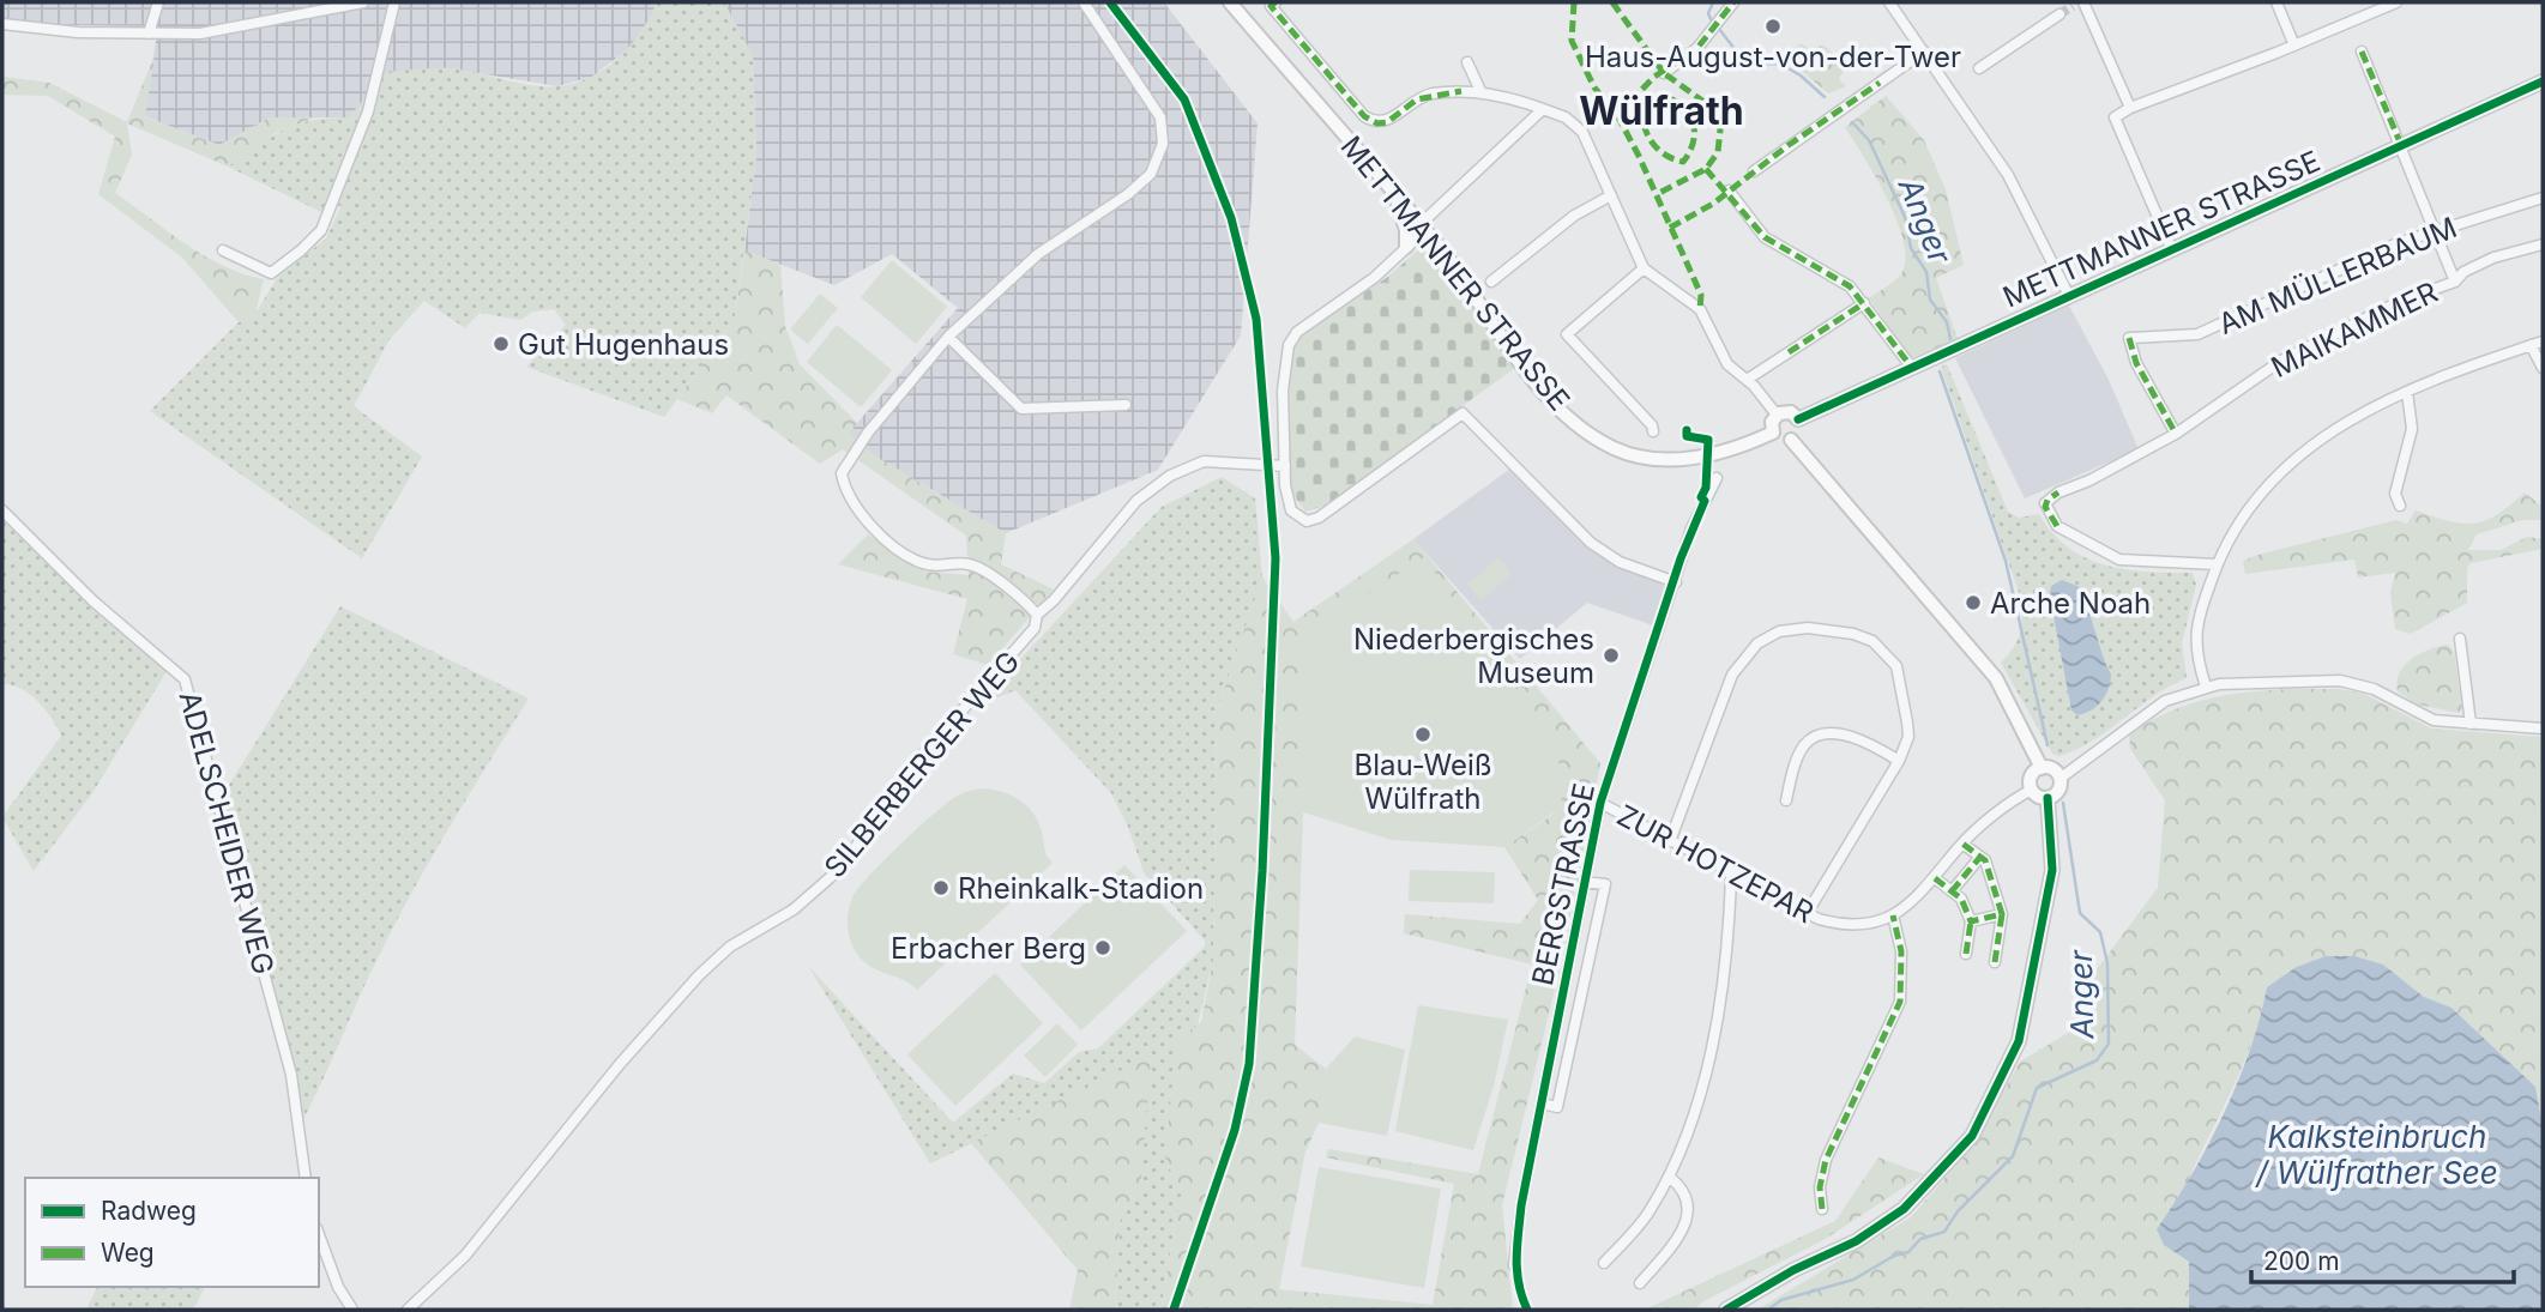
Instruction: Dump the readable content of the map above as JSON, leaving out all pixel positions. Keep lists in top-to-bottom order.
{
  "streets": {
    "main road": ["METTMANNER STRASSE"],
    "street": [
      "AM MÜLLERBAUM",
      "MAIKAMMER",
      "SILBERBERGER WEG",
      "ADELSCHEIDER WEG",
      "ZUR HOTZEPAR",
      "BERGSTRASSE"
    ]
  },
  "crossings": [
    ["AM MÜLLERBAUM", "MAIKAMMER"],
    ["ZUR HOTZEPAR", "BERGSTRASSE"]
  ],
  "districts": ["Wülfrath"],
  "water": ["Anger", "Kalksteinbruch / Wülfrather See"],
  "places": [
    "Haus-August-von-der-Twer",
    "Gut Hugenhaus",
    "Arche Noah",
    "Niederbergisches Museum",
    "Blau-Weiß Wülfrath",
    "Rheinkalk-Stadion",
    "Erbacher Berg"
  ],
  "legend": ["Radweg", "Weg"],
  "scale_bar": "200 m"
}
